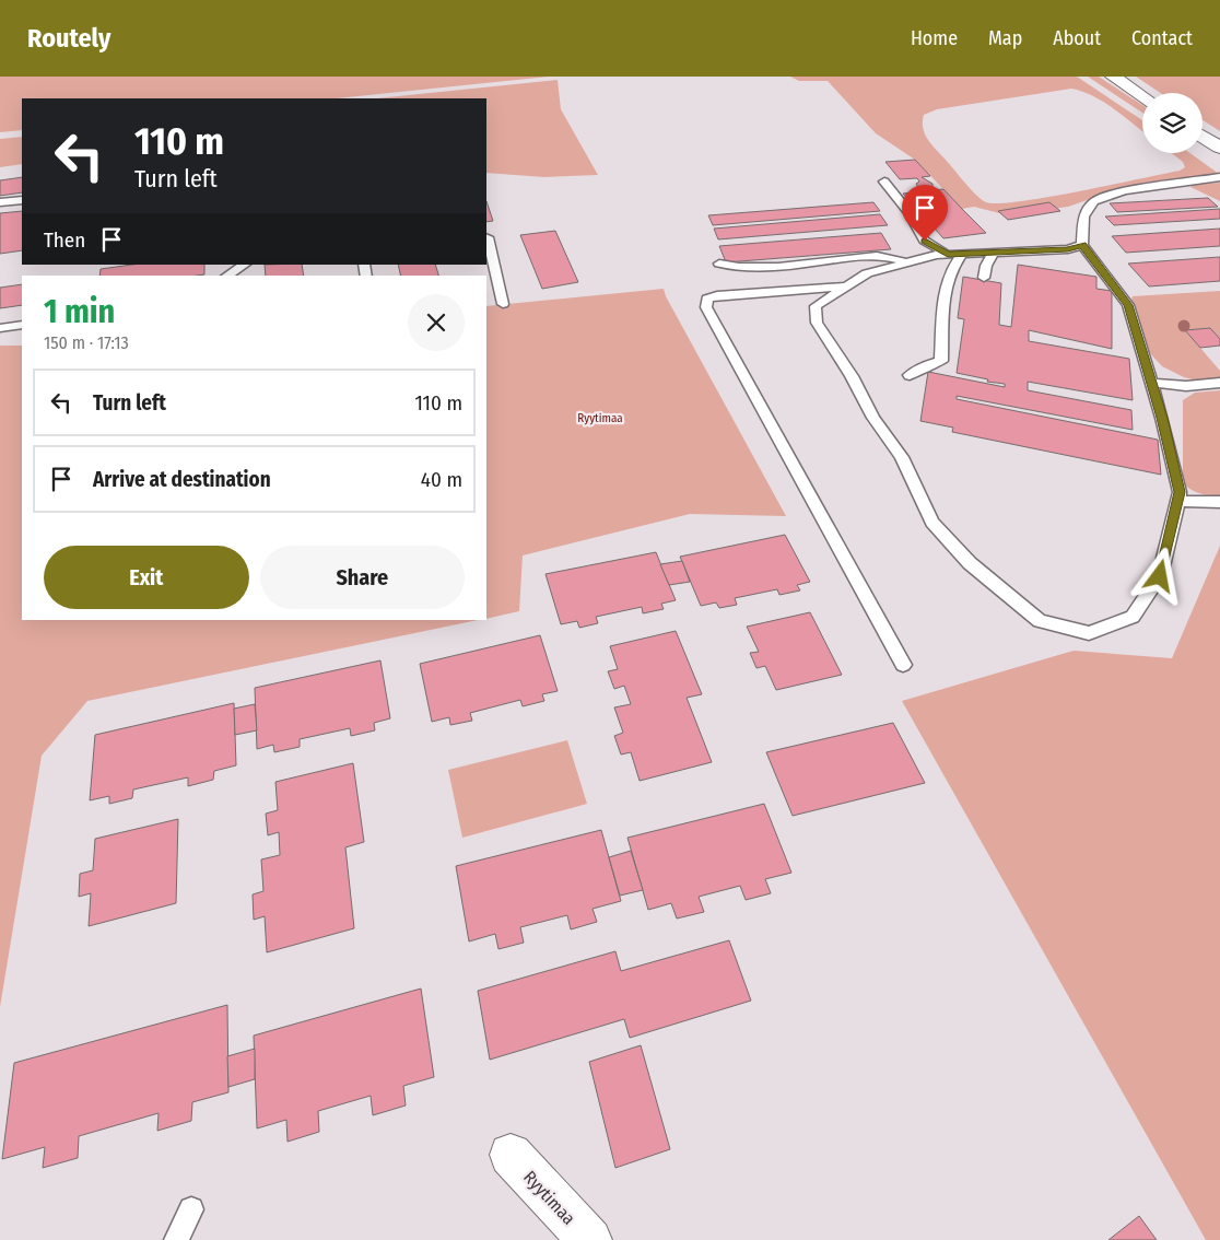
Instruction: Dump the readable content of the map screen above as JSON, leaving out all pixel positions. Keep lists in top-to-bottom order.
{
  "streets": {
    "main road": ["Ryytimaa"]
  },
  "parks": ["Ryytimaa"],
  "page": {
    "header": "Routely",
    "nav": [
      "Home",
      "Map",
      "About",
      "Contact"
    ],
    "turn": ["110 m", "Turn left"],
    "then": "Then",
    "heading": ["1 min", "150 m · 17:13"],
    "list": [
      {
        "name": "Turn left",
        "value": "110 m"
      },
      {
        "name": "Arrive at destination",
        "value": "40 m"
      }
    ],
    "buttons": ["Exit", "Share"]
  }
}
